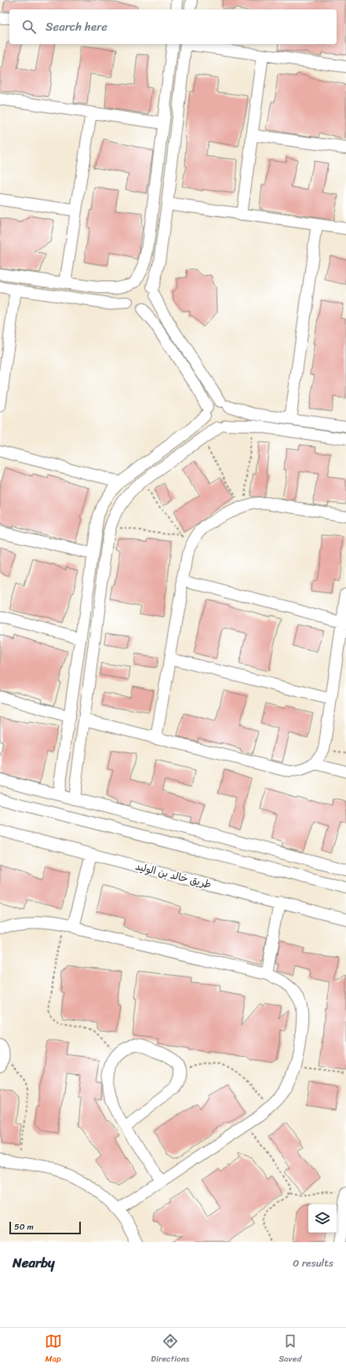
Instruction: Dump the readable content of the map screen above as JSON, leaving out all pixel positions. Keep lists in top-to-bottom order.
{
  "streets": {
    "street": ["طريق خالد بن الوليد"]
  },
  "scale_bar": "50 m",
  "page": {
    "search": "Search here",
    "scale": "50 m",
    "heading": ["Nearby", "0 results"],
    "nav": ["Map", "Directions", "Saved"]
  }
}
